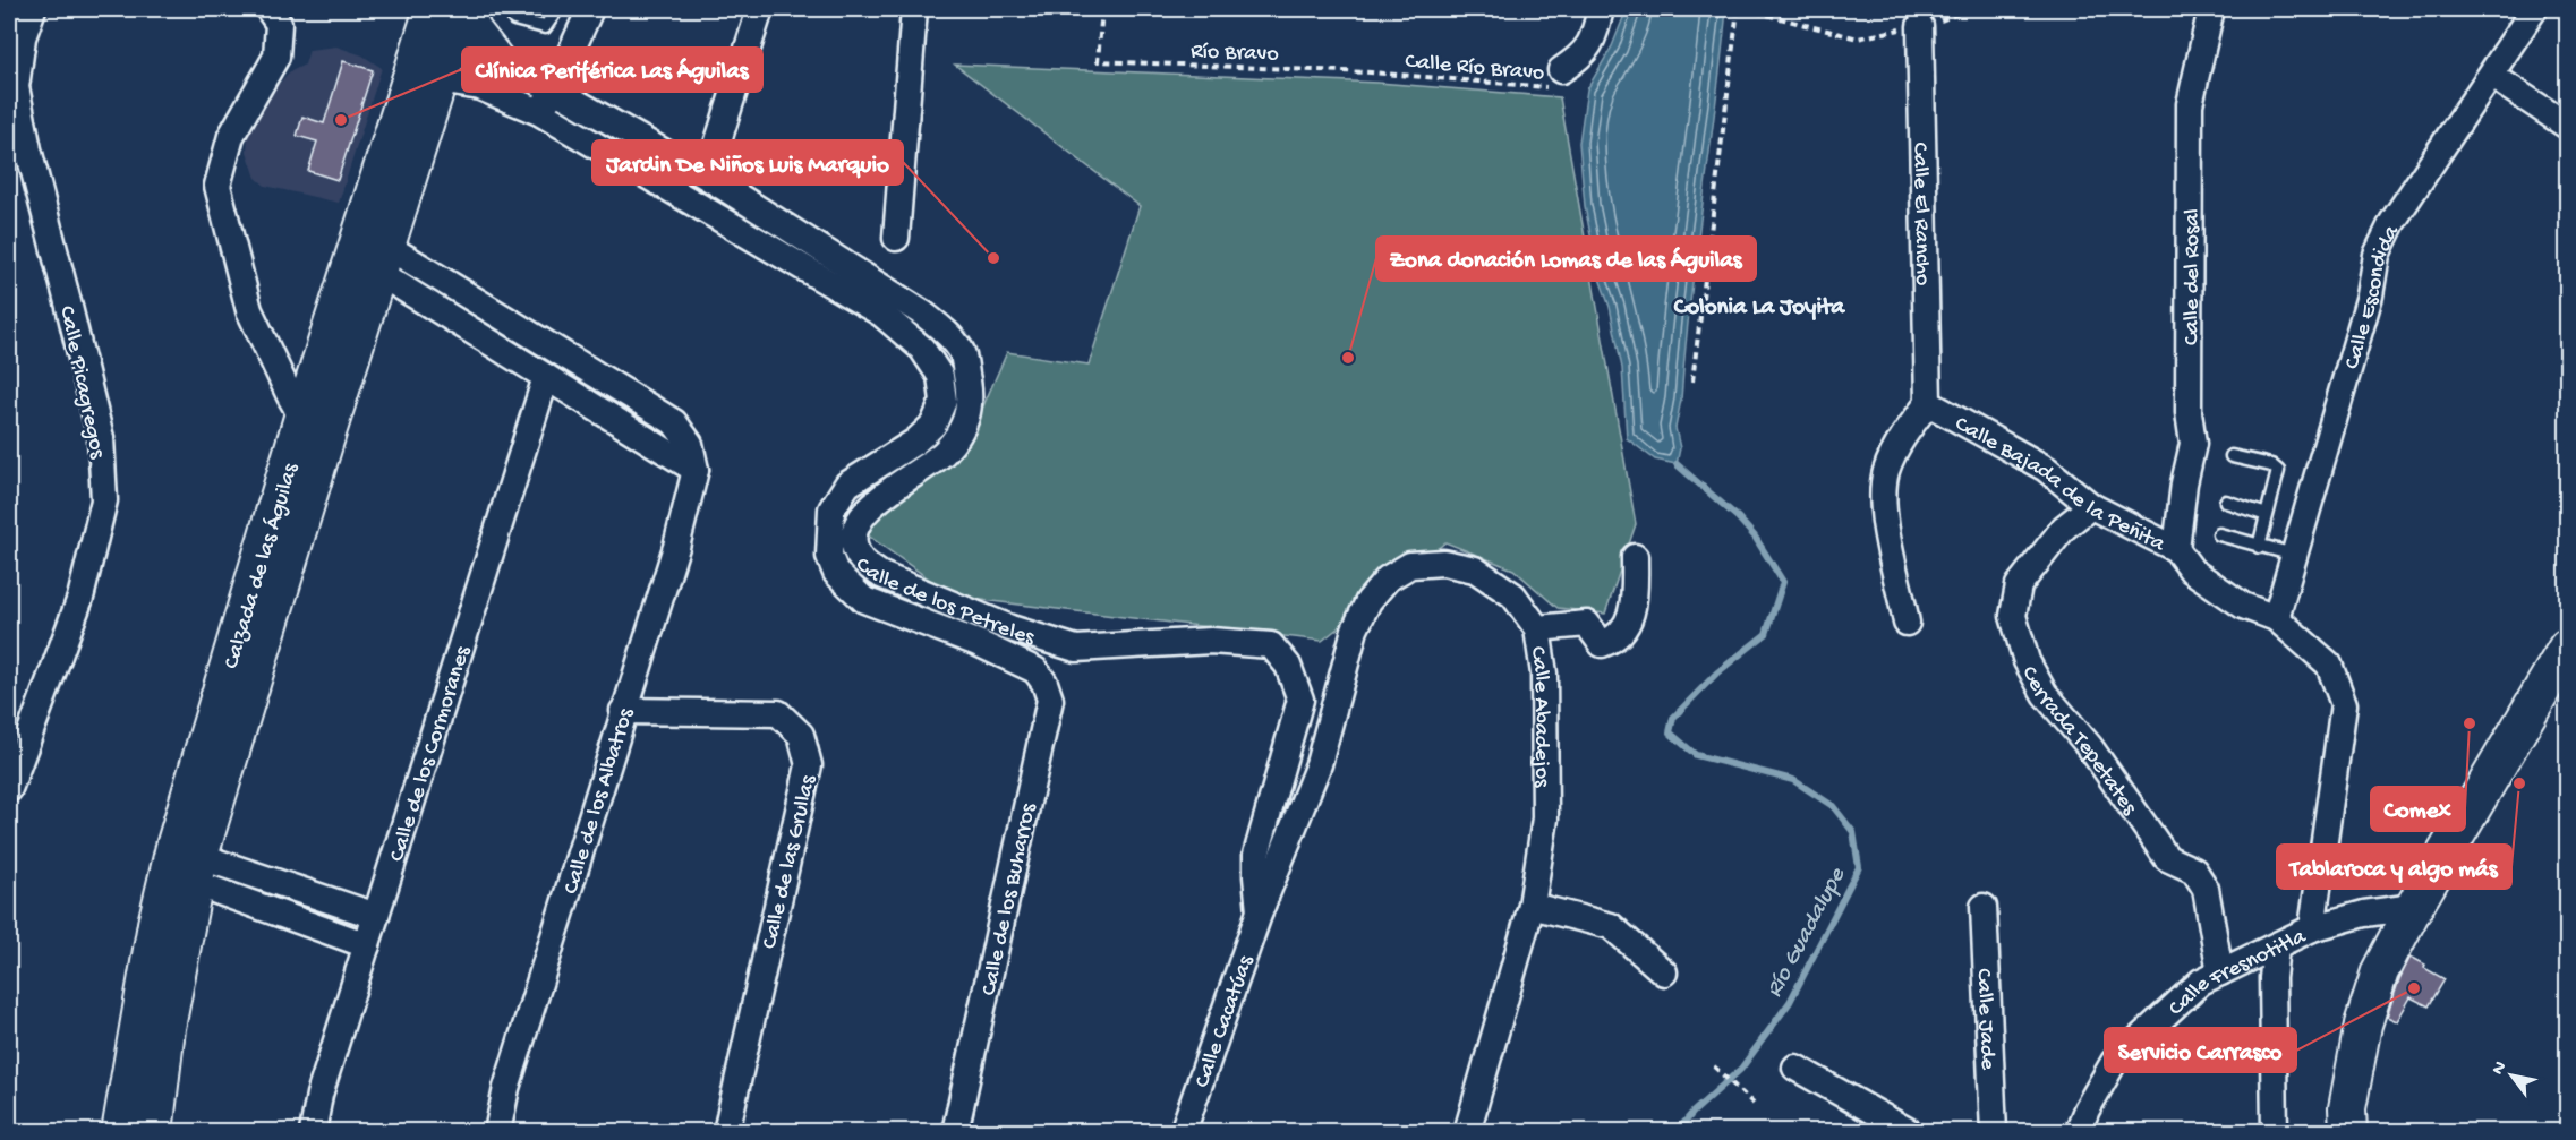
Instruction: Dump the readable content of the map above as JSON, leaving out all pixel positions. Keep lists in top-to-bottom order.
{
  "streets": {
    "main road": ["Calzada de las Águilas"],
    "street": [
      "Calle El Rancho",
      "Calle del Rosal",
      "Calle Escondida",
      "Calle Picagregos",
      "Calle Bajada de la Peñita",
      "Calle de los Petreles",
      "Calle Abadejos",
      "Cerrada Tepetates",
      "Calle de los Cormoranes",
      "Calle de los Albatros",
      "Calle de las Grullas",
      "Calle de los Buharros",
      "Calle Fresnotitla",
      "Calle Jade",
      "Calle Cacatúas"
    ],
    "path": ["Río Bravo", "Calle Río Bravo"]
  },
  "crossings": [
    ["Río Bravo", "Calle Río Bravo"],
    ["Calle El Rancho", "Calle Bajada de la Peñita"],
    ["Calle del Rosal", "Calle Bajada de la Peñita"],
    ["Calle Escondida", "Calle Bajada de la Peñita"],
    ["Calle Bajada de la Peñita", "Cerrada Tepetates"],
    ["Calle Bajada de la Peñita", "Calle Fresnotitla"],
    ["Calzada de las Águilas", "Calle de los Petreles"],
    ["Calle de los Petreles", "Calle Abadejos"],
    ["Calle de los Petreles", "Calle de los Buharros"],
    ["Calle de los Petreles", "Calle Cacatúas"],
    ["Calle Abadejos", "Calle Cacatúas"],
    ["Cerrada Tepetates", "Calle Fresnotitla"],
    ["Calle de los Albatros", "Calle de las Grullas"]
  ],
  "districts": ["Colonia La Joyita"],
  "water": ["Río Guadalupe"],
  "places": [
    "Clínica Periférica Las Águilas",
    "Jardin De Niños Luis Marquio",
    "Zona donación Lomas de las Águilas",
    "Comex",
    "Tablaroca y algo más",
    "Servicio Carrasco"
  ],
  "north": "top left"
}
